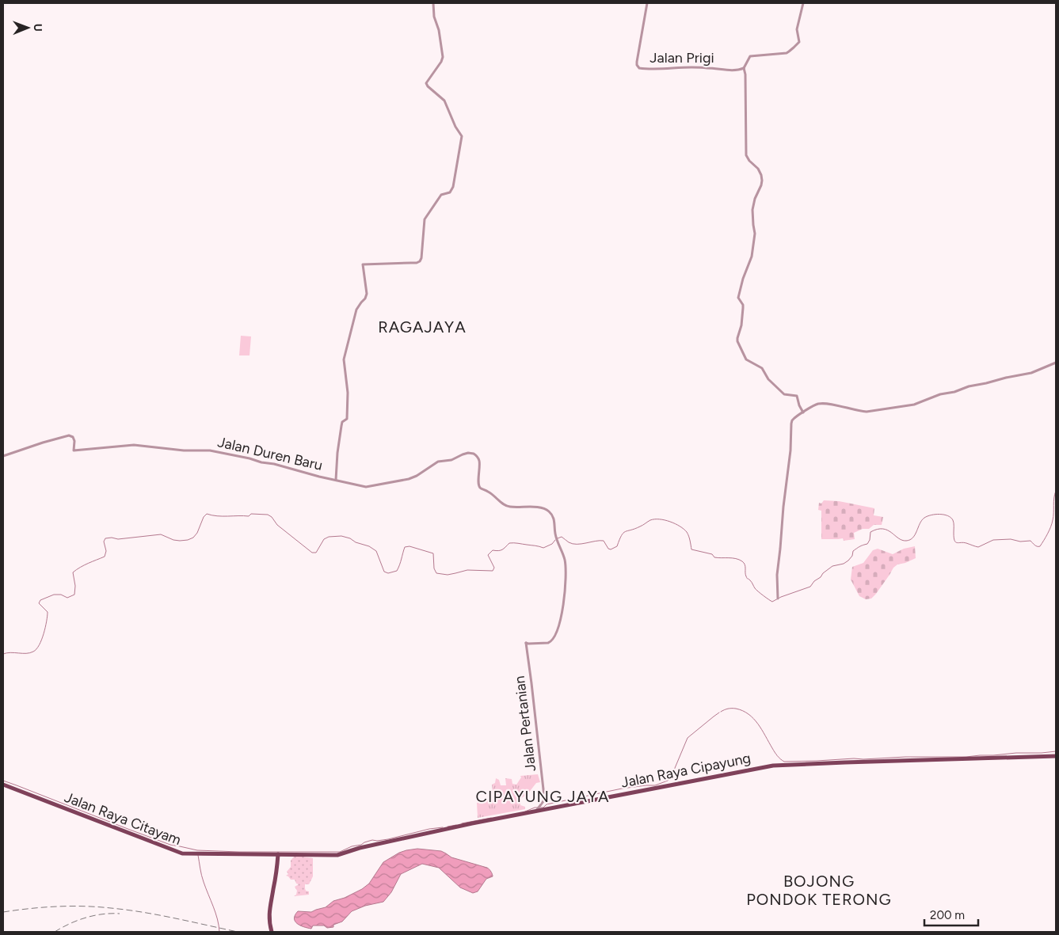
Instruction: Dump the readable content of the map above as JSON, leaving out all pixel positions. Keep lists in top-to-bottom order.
{
  "streets": {
    "main road": ["Jalan Raya Cipayung", "Jalan Raya Citayam"],
    "street": ["Jalan Prigi", "Jalan Duren Baru", "Jalan Pertanian"]
  },
  "crossings": [
    ["Jalan Duren Baru", "Jalan Pertanian"],
    ["Jalan Pertanian", "Jalan Raya Cipayung"],
    ["Jalan Raya Cipayung", "Jalan Raya Citayam"]
  ],
  "districts": ["RAGAJAYA", "CIPAYUNG JAYA", "BOJONG PONDOK TERONG"],
  "scale_bar": "200 m",
  "north": "right"
}
